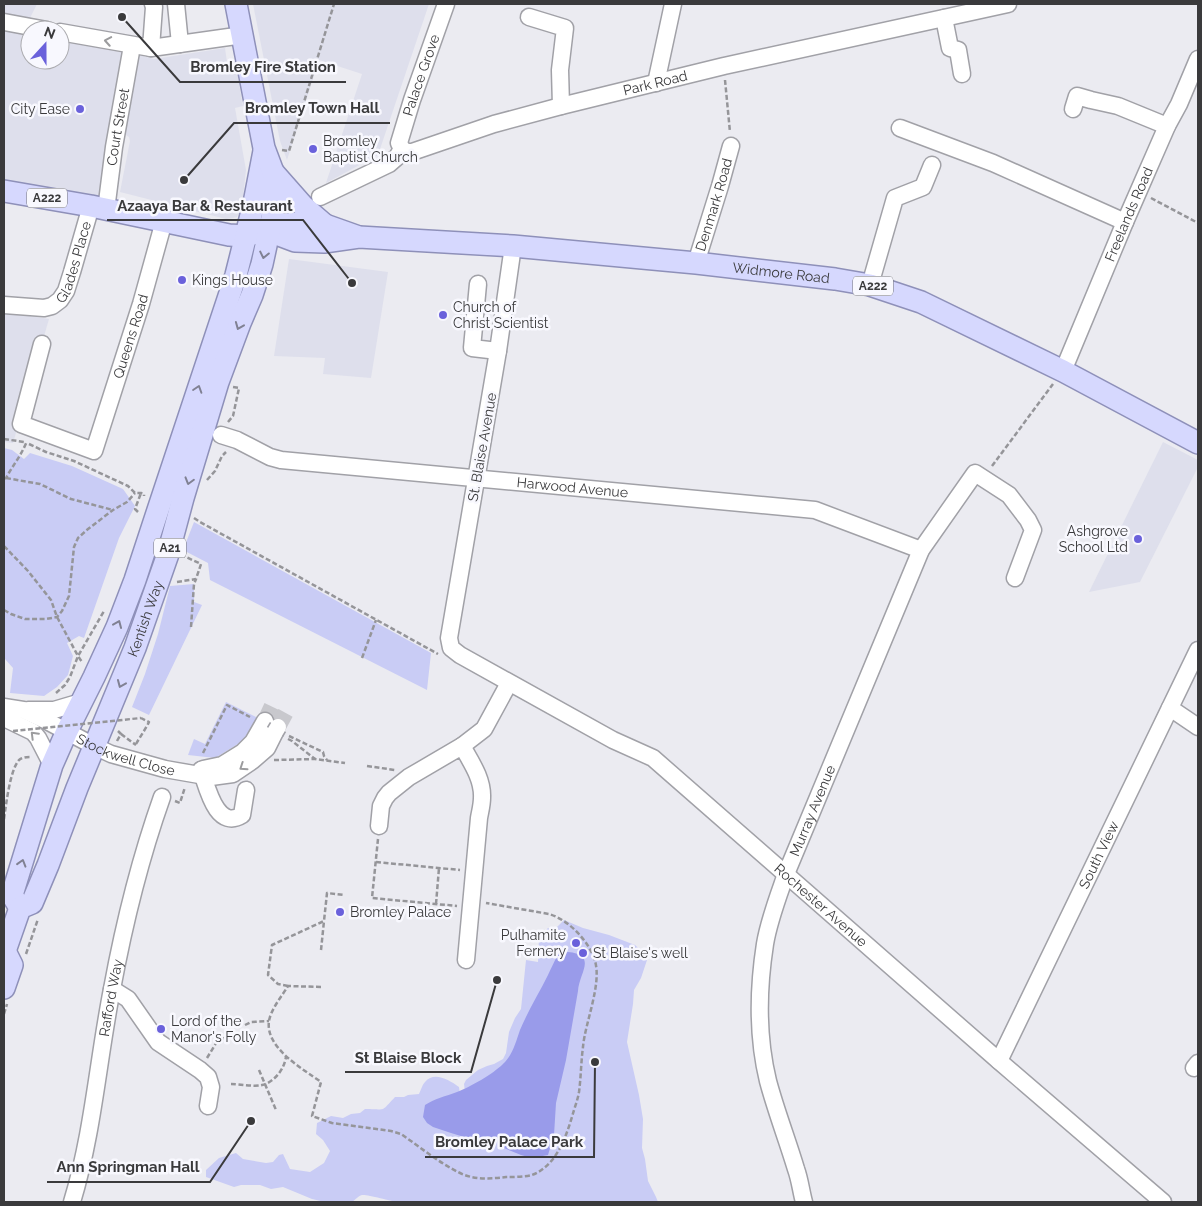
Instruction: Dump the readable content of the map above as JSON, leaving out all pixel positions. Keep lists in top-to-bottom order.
{
  "streets": {
    "main road": [
      "A222",
      "Widmore Road",
      "A21",
      "Kentish Way"
    ],
    "street": [
      "Palace Grove",
      "Park Road",
      "Court Street",
      "Denmark Road",
      "Freelands Road",
      "Glades Place",
      "Queens Road",
      "St. Blaise Avenue",
      "Harwood Avenue",
      "Stockwell Close",
      "Murray Avenue",
      "South View",
      "Rochester Avenue",
      "Rafford Way"
    ]
  },
  "crossings": [
    ["Palace Grove", "Park Road"],
    ["Court Street", "Glades Place"],
    ["Court Street", "Widmore Road"],
    ["Denmark Road", "Widmore Road"],
    ["Freelands Road", "Widmore Road"],
    ["Glades Place", "Widmore Road"],
    ["Widmore Road", "Queens Road"],
    ["Widmore Road", "St. Blaise Avenue"],
    ["Widmore Road", "A21"],
    ["Widmore Road", "Kentish Way"],
    ["St. Blaise Avenue", "Harwood Avenue"],
    ["St. Blaise Avenue", "Rochester Avenue"],
    ["Harwood Avenue", "Murray Avenue"],
    ["A21", "Kentish Way"],
    ["Kentish Way", "Stockwell Close"],
    ["Murray Avenue", "Rochester Avenue"],
    ["South View", "Rochester Avenue"]
  ],
  "places": [
    "Bromley Fire Station",
    "City Ease",
    "Bromley Baptist Church",
    "Bromley Town Hall",
    "Kings House",
    "Azaaya Bar & Restaurant",
    "Church of Christ Scientist",
    "Ashgrove School Ltd",
    "Bromley Palace",
    "Pulhamite Fernery",
    "St Blaise's well",
    "St Blaise Block",
    "Lord of the Manor's Folly",
    "Bromley Palace Park",
    "Ann Springman Hall"
  ],
  "north": "top"
}
